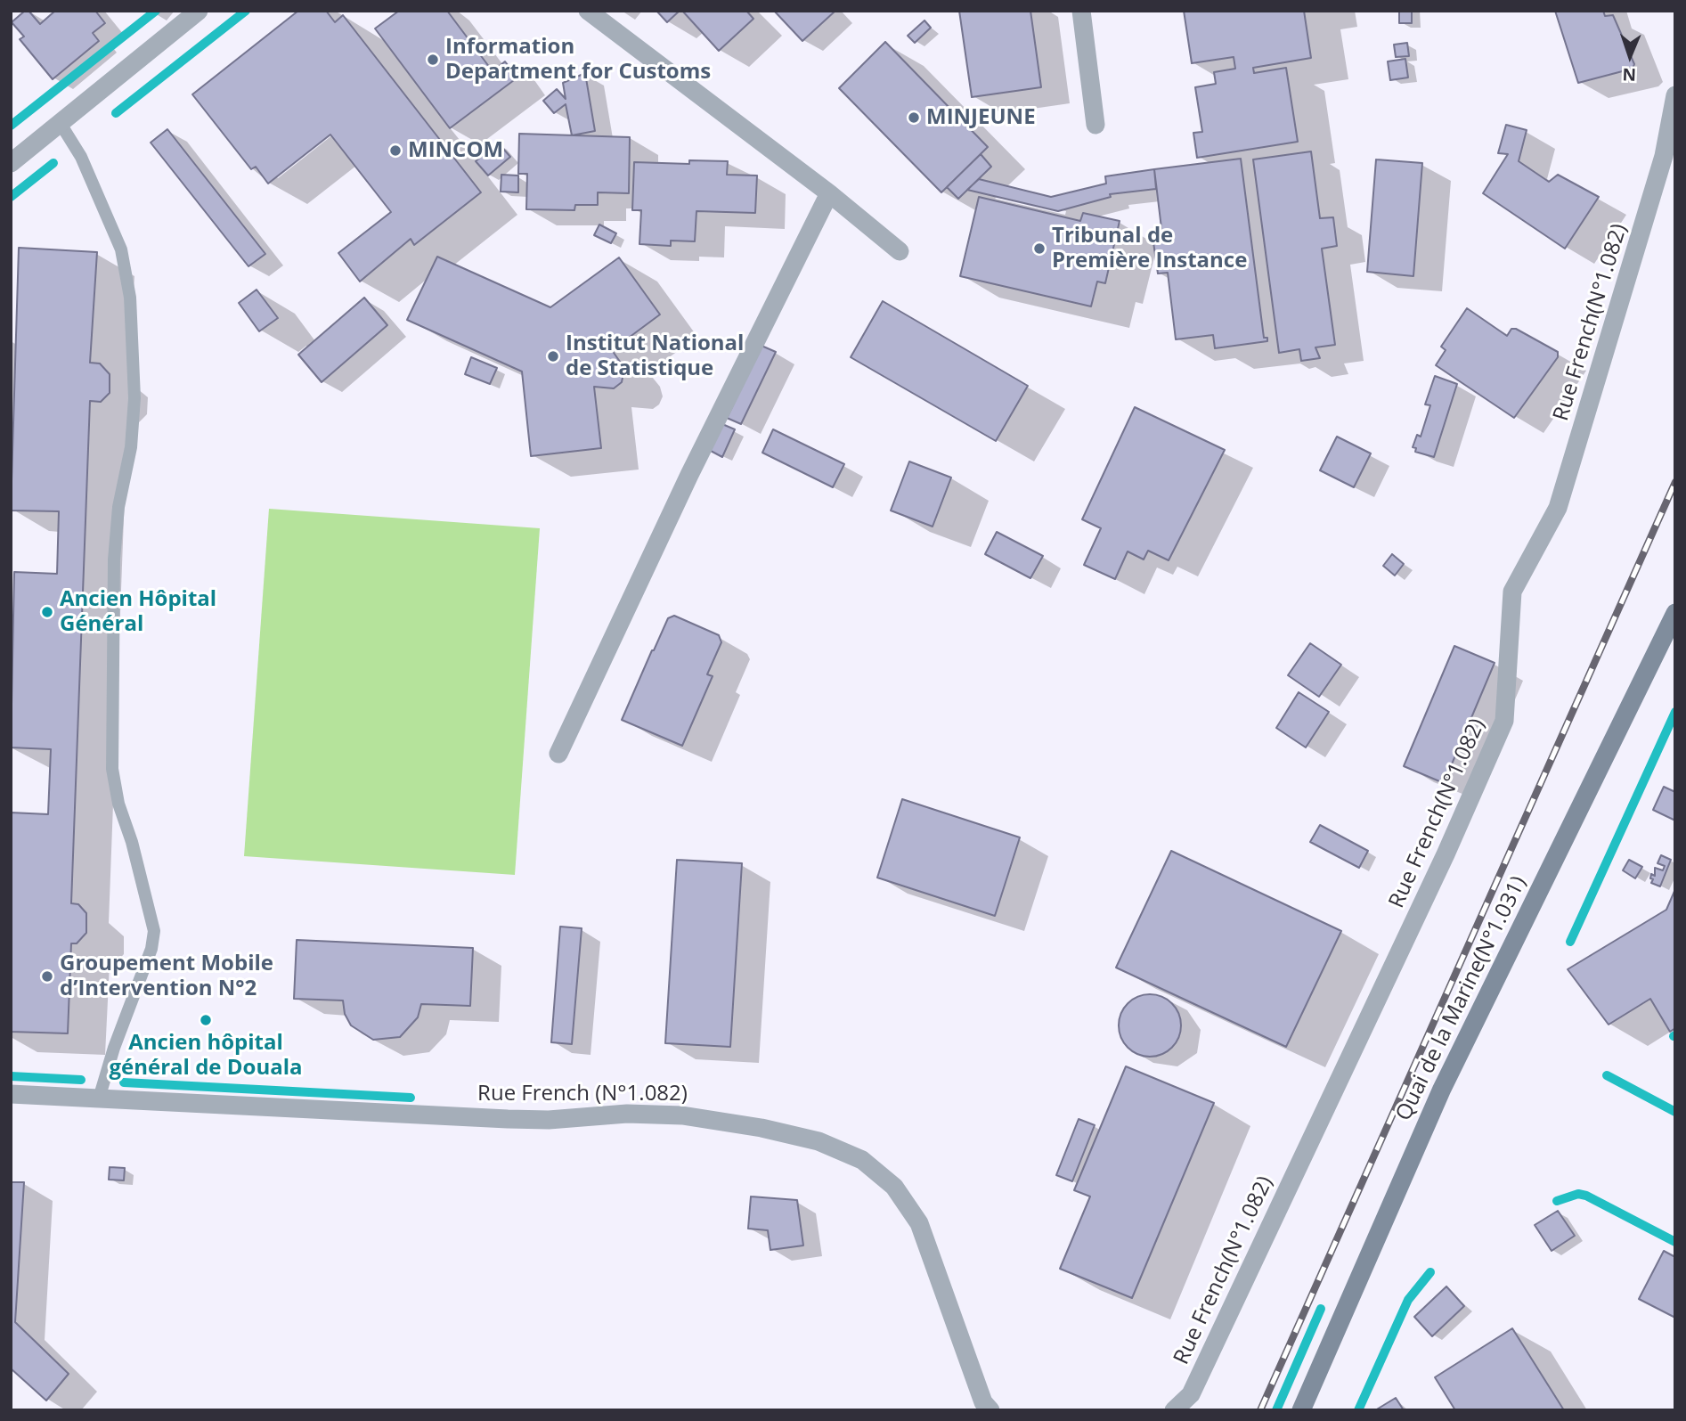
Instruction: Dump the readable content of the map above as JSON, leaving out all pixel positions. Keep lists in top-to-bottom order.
{
  "streets": {
    "street": ["Rue French(N°1.082)", "Quai de la Marine(N°1.031)", "Rue French (N°1.082)"]
  },
  "places": [
    "Information Department for Customs",
    "MINJEUNE",
    "MINCOM",
    "Tribunal de Première Instance",
    "Institut National de Statistique",
    "Ancien Hôpital Général",
    "Groupement Mobile d’Intervention N°2",
    "Ancien hôpital général de Douala"
  ],
  "north": "bottom"
}
